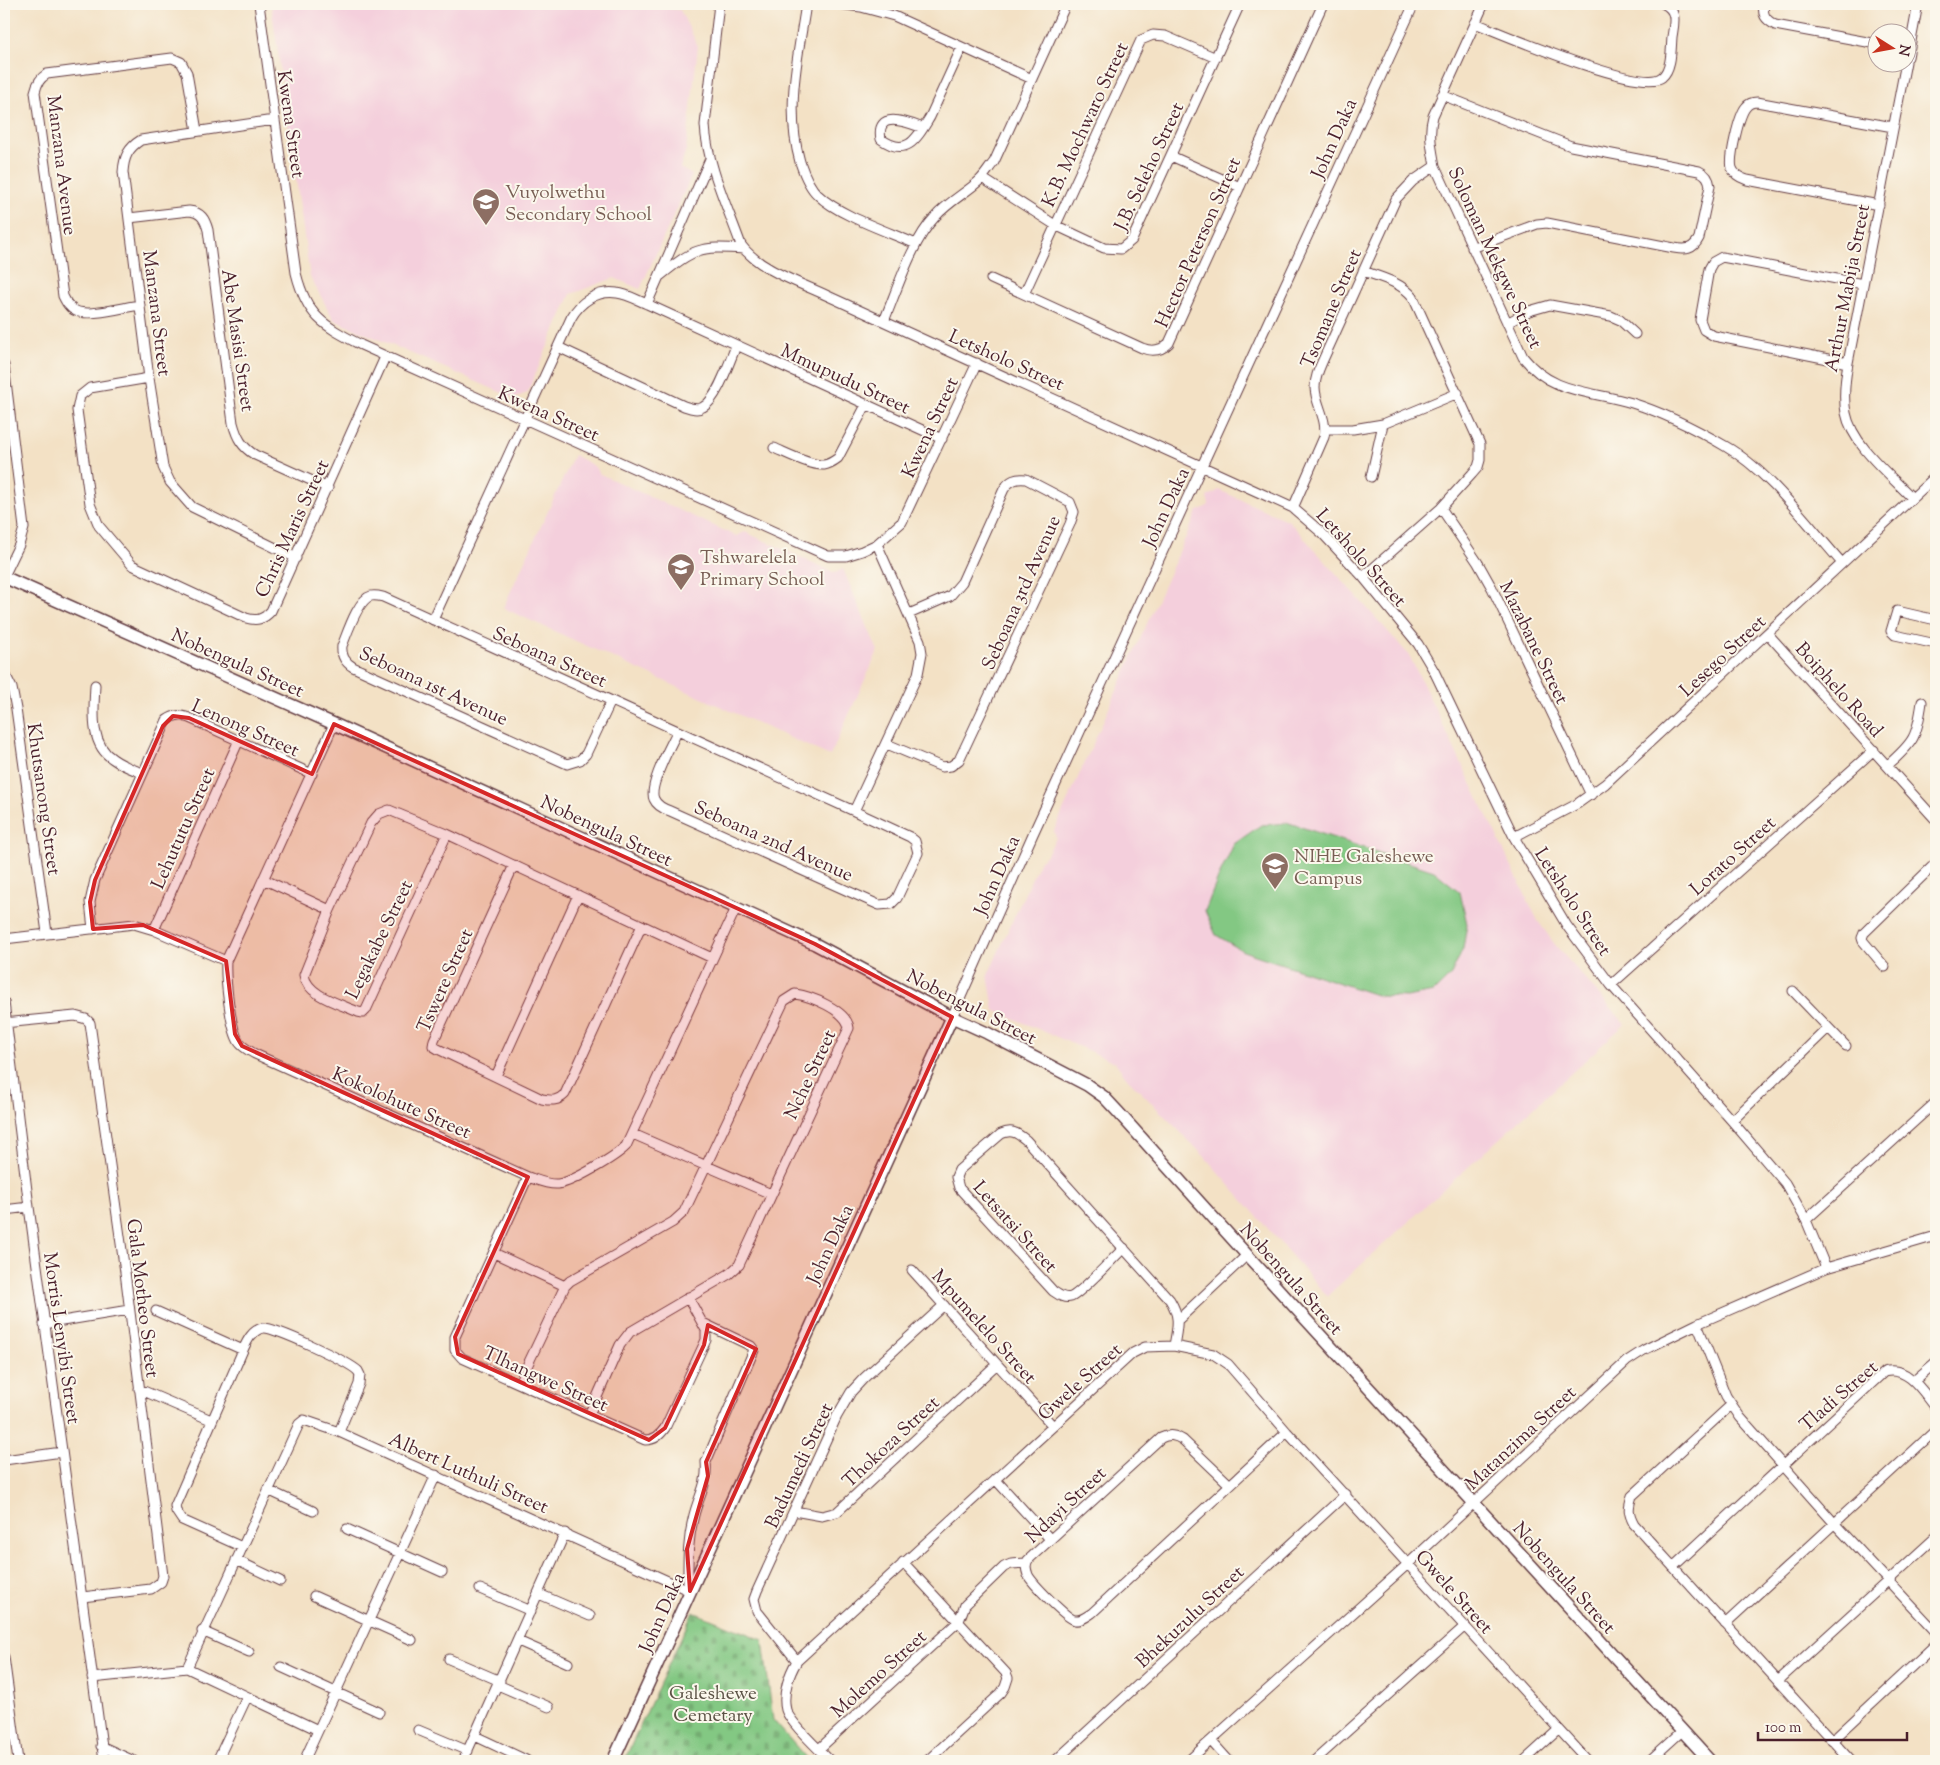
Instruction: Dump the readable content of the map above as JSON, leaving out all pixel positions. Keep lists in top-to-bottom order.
{
  "streets": {
    "street": [
      "Kwena Street",
      "K.B. Mochwaro Street",
      "John Daka",
      "Manzana Avenue",
      "J.B. Seleho Street",
      "Hector Peterson Street",
      "Soloman Mekgwe Street",
      "Arthur Mabija Street",
      "Tsomane Street",
      "Manzana Street",
      "Abe Masisi Street",
      "Letsholo Street",
      "Mmupudu Street",
      "Chris Maris Street",
      "Seboana 3rd Avenue",
      "Mazabane Street",
      "Lesego Street",
      "Seboana Street",
      "Nobengula Street",
      "Seboana 1st Avenue",
      "Boiphelo Road",
      "Lenong Street",
      "Khutsanong Street",
      "Lehututu Street",
      "Seboana 2nd Avenue",
      "Lorato Street",
      "Legakabe Street",
      "Tswere Street",
      "Nche Street",
      "Kokolohute Street",
      "Letsatsi Street",
      "Gala Motheo Street",
      "Mpumelelo Street",
      "Morris Lenyibi Street",
      "Tlhangwe Street",
      "Gwele Street",
      "Tladi Street",
      "Matanzima Street",
      "Thokoza Street",
      "Badumedi Street",
      "Albert Luthuli Street",
      "Ndayi Street",
      "Bhekuzulu Street",
      "Molemo Street"
    ]
  },
  "crossings": [
    ["Kwena Street", "Manzana Street"],
    ["Kwena Street", "Letsholo Street"],
    ["Kwena Street", "Mmupudu Street"],
    ["Kwena Street", "Chris Maris Street"],
    ["K.B. Mochwaro Street", "J.B. Seleho Street"],
    ["K.B. Mochwaro Street", "Hector Peterson Street"],
    ["John Daka", "Letsholo Street"],
    ["John Daka", "Nobengula Street"],
    ["John Daka", "Albert Luthuli Street"],
    ["Manzana Avenue", "Manzana Street"],
    ["Soloman Mekgwe Street", "Tsomane Street"],
    ["Soloman Mekgwe Street", "Lesego Street"],
    ["Arthur Mabija Street", "Lesego Street"],
    ["Manzana Street", "Abe Masisi Street"],
    ["Manzana Street", "Chris Maris Street"],
    ["Abe Masisi Street", "Chris Maris Street"],
    ["Letsholo Street", "Lesego Street"],
    ["Letsholo Street", "Lorato Street"],
    ["Letsholo Street", "Matanzima Street"],
    ["Mazabane Street", "Lesego Street"],
    ["Lesego Street", "Boiphelo Road"],
    ["Seboana Street", "Seboana 1st Avenue"],
    ["Seboana Street", "Seboana 2nd Avenue"],
    ["Nobengula Street", "Kokolohute Street"],
    ["Nobengula Street", "Matanzima Street"],
    ["Boiphelo Road", "Lorato Street"],
    ["Lenong Street", "Lehututu Street"],
    ["Lenong Street", "Kokolohute Street"],
    ["Legakabe Street", "Tswere Street"],
    ["Legakabe Street", "Kokolohute Street"],
    ["Nche Street", "Tlhangwe Street"],
    ["Kokolohute Street", "Tlhangwe Street"],
    ["Gala Motheo Street", "Morris Lenyibi Street"],
    ["Mpumelelo Street", "Gwele Street"],
    ["Mpumelelo Street", "Thokoza Street"],
    ["Mpumelelo Street", "Badumedi Street"],
    ["Gwele Street", "Matanzima Street"],
    ["Gwele Street", "Badumedi Street"],
    ["Gwele Street", "Ndayi Street"],
    ["Gwele Street", "Bhekuzulu Street"],
    ["Gwele Street", "Molemo Street"],
    ["Thokoza Street", "Badumedi Street"]
  ],
  "parks": ["Galeshewe Cemetary"],
  "places": {
    "school or university": ["Vuyolwethu Secondary School", "Tshwarelela Primary School", "NIHE Galeshewe Campus"]
  },
  "scale_bar": "100 m",
  "north": "right"
}
